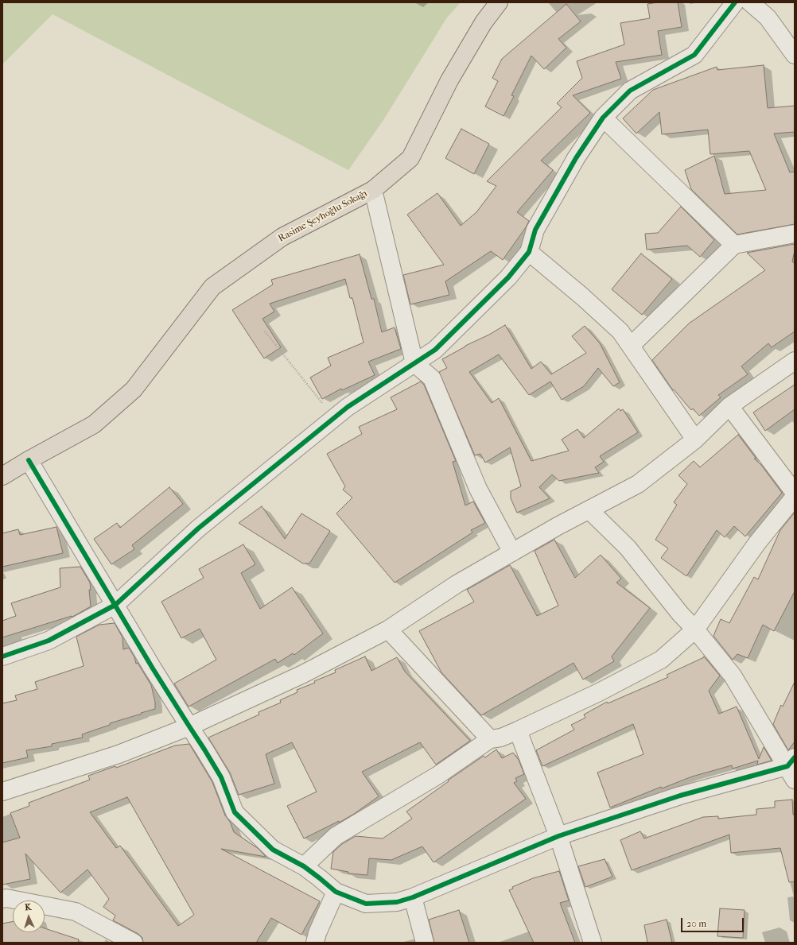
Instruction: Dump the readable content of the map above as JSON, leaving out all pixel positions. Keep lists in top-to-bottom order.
{
  "streets": {
    "main road": ["Rasime Şeyhoğlu Sokağı"]
  },
  "scale_bar": "20 m",
  "north": "top"
}
